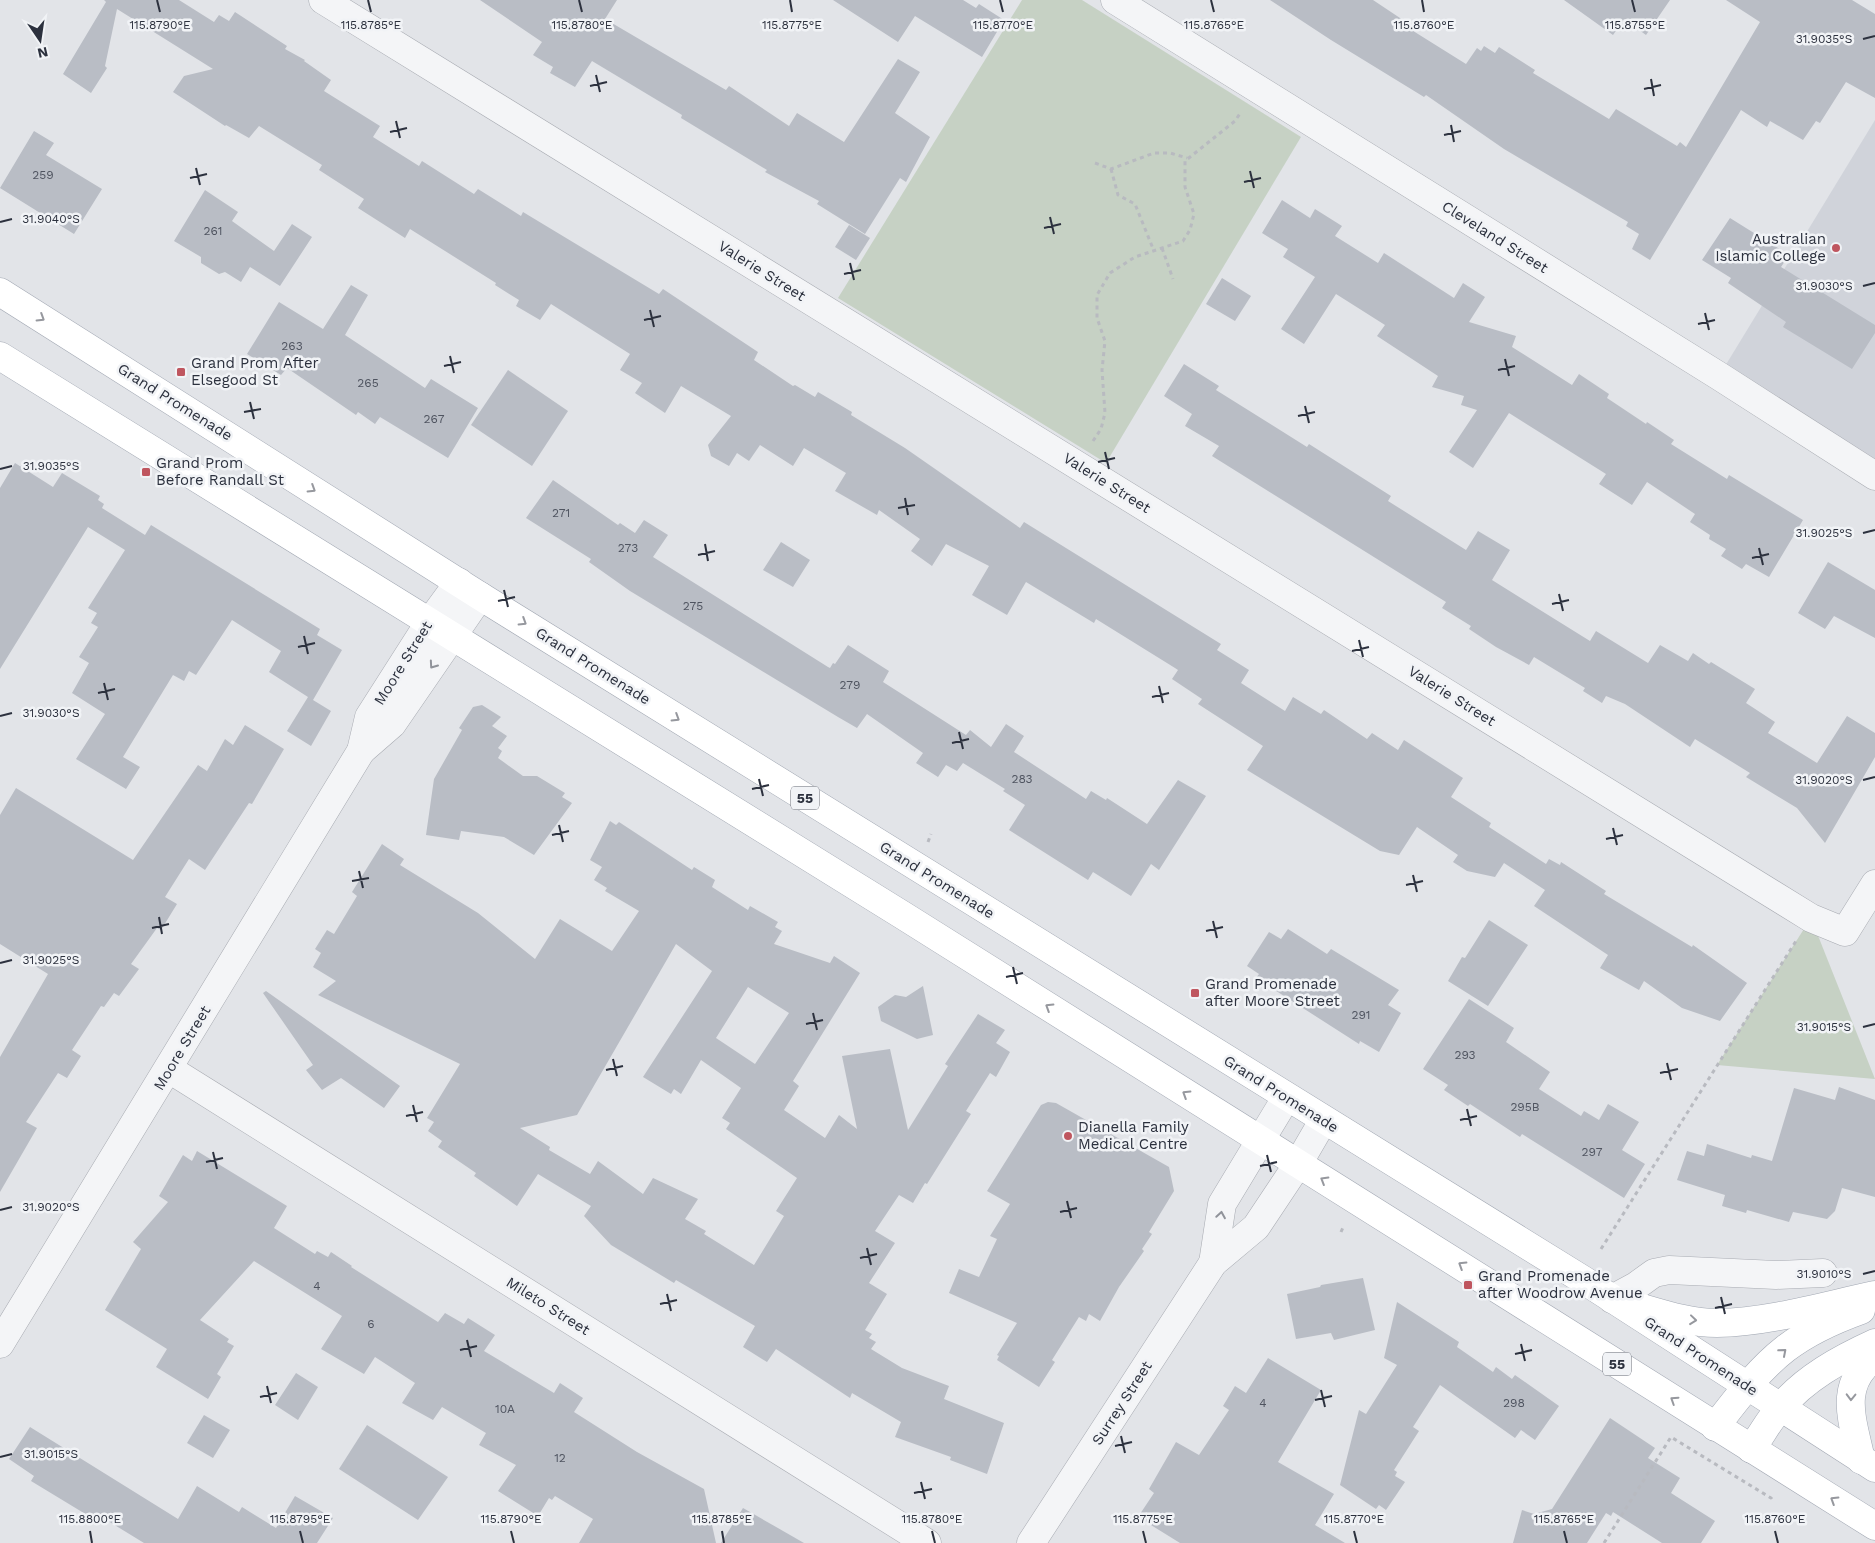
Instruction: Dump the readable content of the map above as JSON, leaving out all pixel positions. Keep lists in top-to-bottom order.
{
  "streets": {
    "main road": ["Grand Promenade", "55"],
    "street": [
      "Cleveland Street",
      "Valerie Street",
      "Moore Street",
      "Mileto Street",
      "Surrey Street"
    ]
  },
  "crossings": [
    ["Grand Promenade", "Moore Street"],
    ["Grand Promenade", "Surrey Street"],
    ["Moore Street", "55"],
    ["Moore Street", "Mileto Street"],
    ["55", "Surrey Street"]
  ],
  "places": {
    "other": ["Australian Islamic College", "Dianella Family Medical Centre"],
    "transit": [
      "Grand Prom After Elsegood St",
      "Grand Prom Before Randall St",
      "Grand Promenade after Moore Street",
      "Grand Promenade after Woodrow Avenue"
    ]
  },
  "house_numbers": [
    "259",
    "261",
    "263",
    "265",
    "267",
    "271",
    "273",
    "275",
    "279",
    "283",
    "291",
    "293",
    "295B",
    "297",
    "4",
    "6",
    "4",
    "298",
    "10A",
    "12"
  ],
  "north": "bottom",
  "coordinates": [
    "115.8790°E",
    "115.8785°E",
    "115.8780°E",
    "115.8775°E",
    "115.8770°E",
    "115.8765°E",
    "115.8760°E",
    "115.8755°E",
    "31.9035°S",
    "31.9040°S",
    "31.9030°S",
    "31.9025°S",
    "31.9020°S",
    "31.9015°S",
    "31.9010°S",
    "115.8800°E",
    "115.8795°E"
  ]
}
